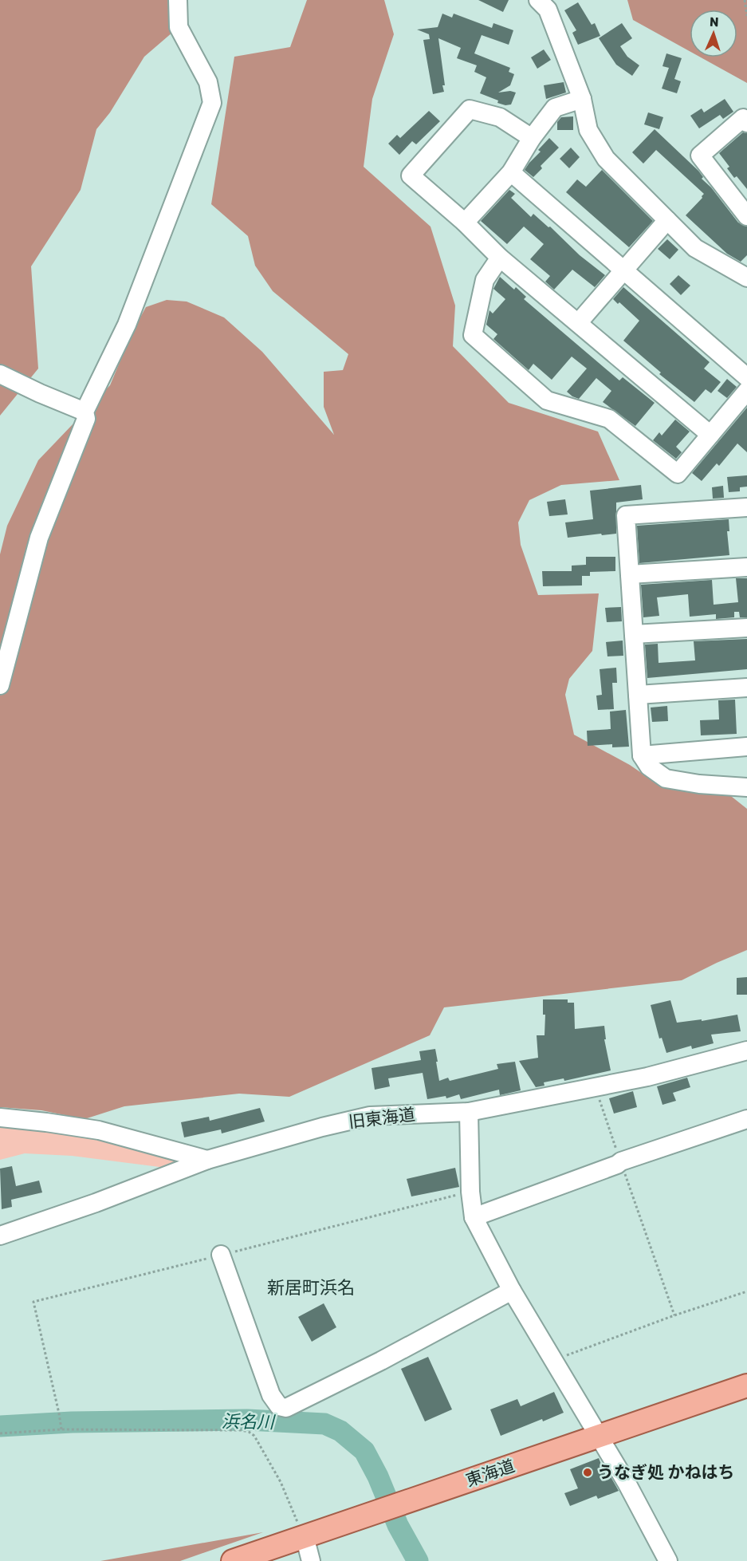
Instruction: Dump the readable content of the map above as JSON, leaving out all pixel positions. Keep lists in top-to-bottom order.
{
  "streets": {
    "main road": ["東海道"],
    "street": ["旧東海道"]
  },
  "districts": ["新居町浜名"],
  "water": ["浜名川"],
  "places": ["うなぎ処 かねはち"],
  "north": "top"
}
